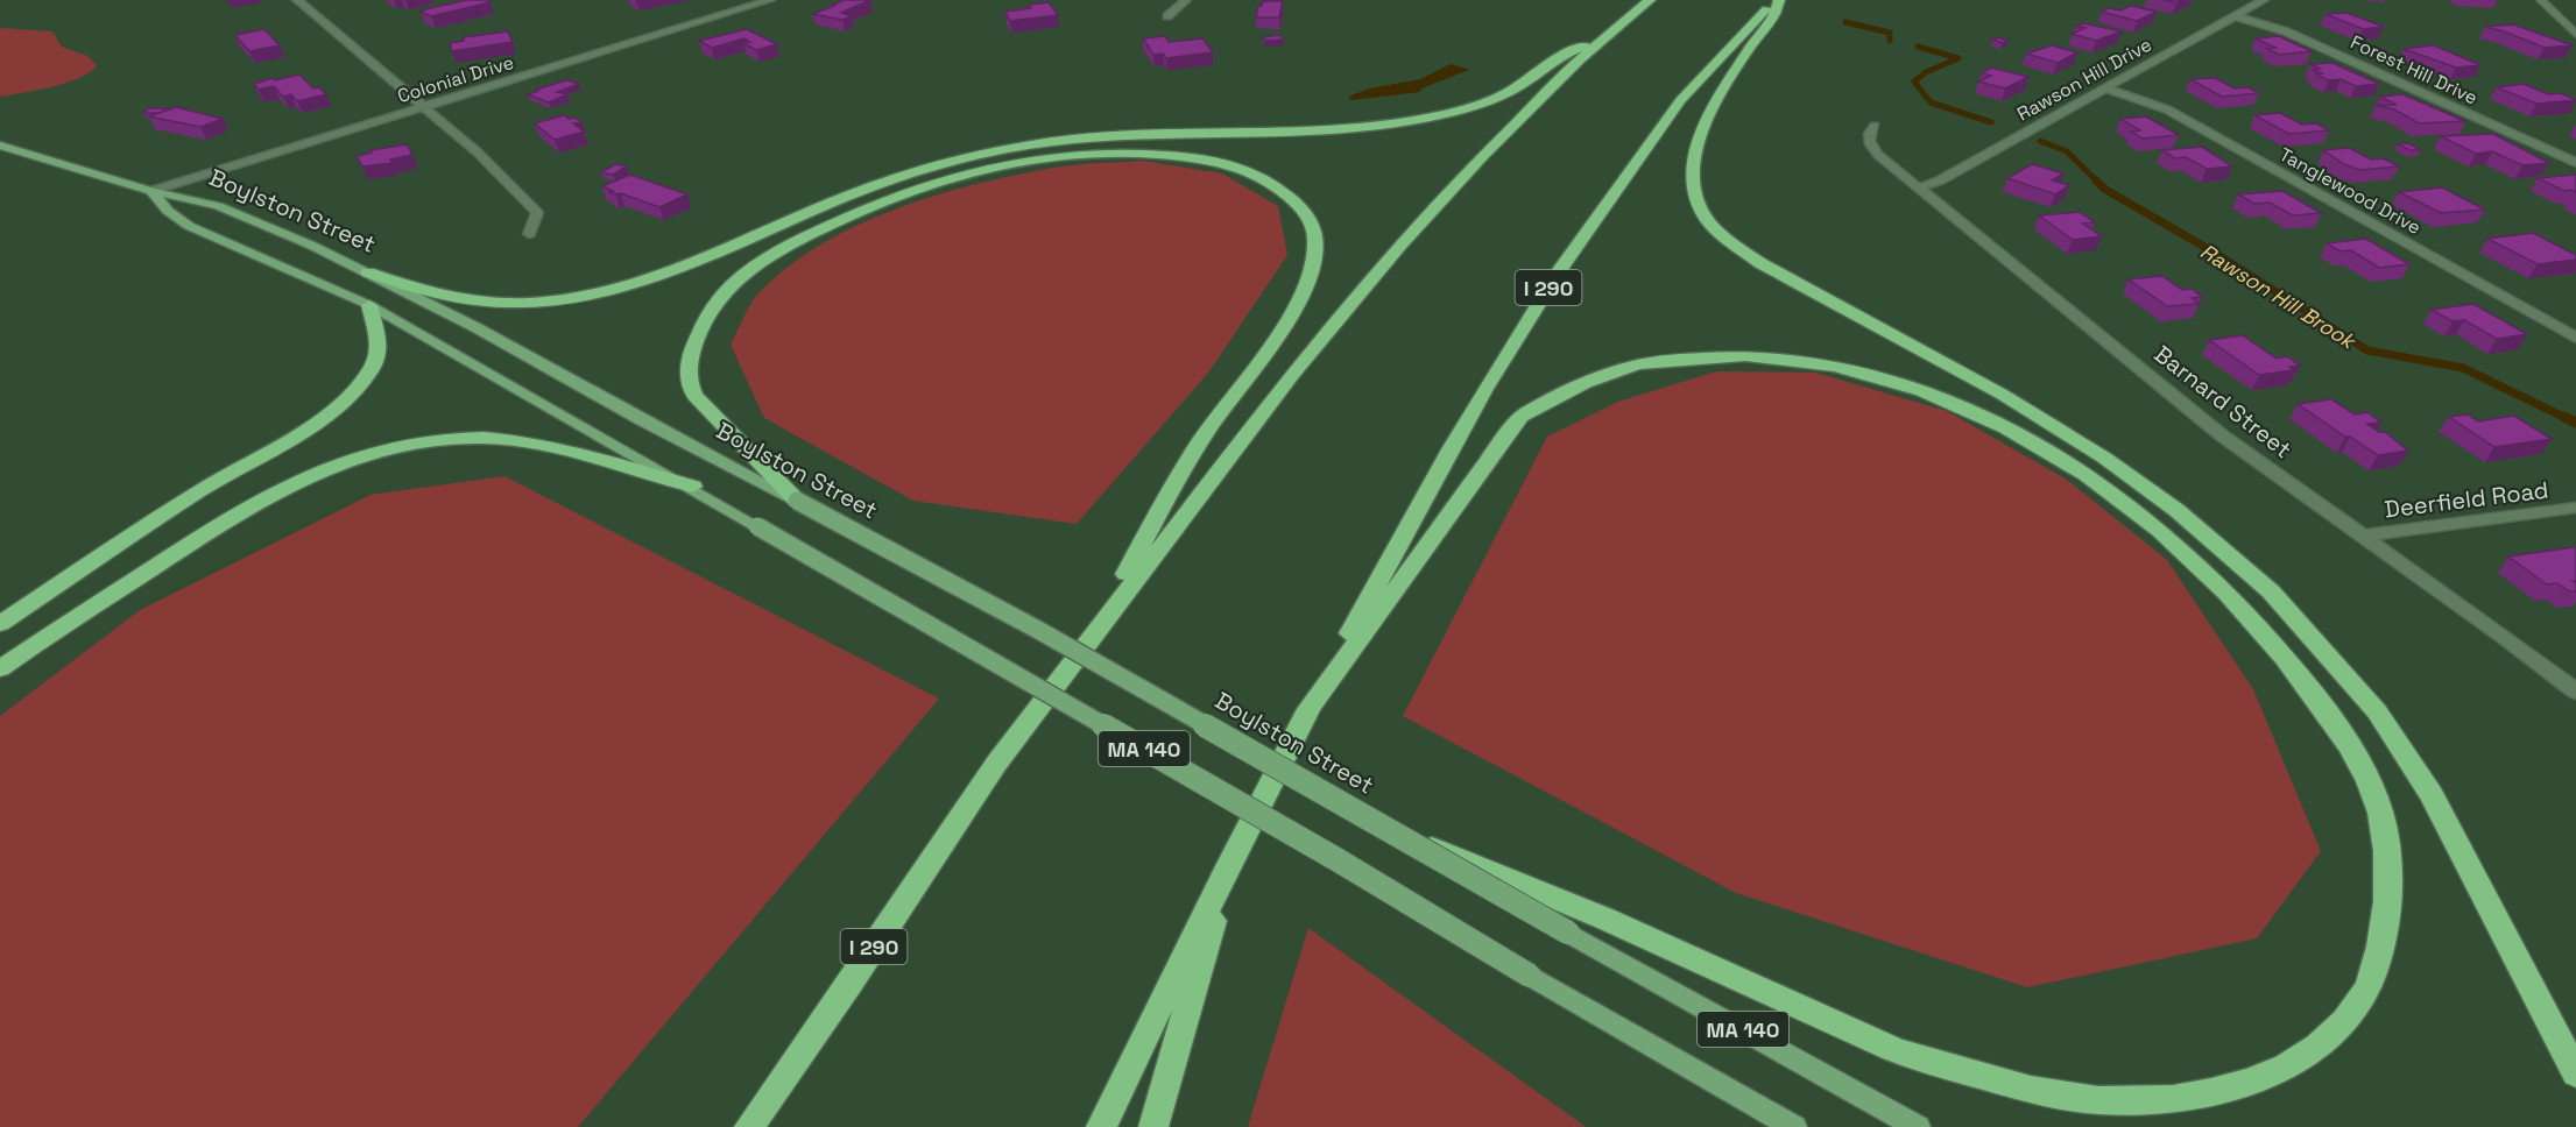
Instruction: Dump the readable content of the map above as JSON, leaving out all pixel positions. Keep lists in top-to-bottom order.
{
  "streets": {
    "highway": ["I 290"],
    "main road": ["Boylston Street", "MA 140"],
    "street": [
      "Forest Hill Drive",
      "Colonial Drive",
      "Rawson Hill Drive",
      "Tanglewood Drive",
      "Barnard Street",
      "Deerfield Road"
    ]
  },
  "crossings": [
    ["Forest Hill Drive", "Rawson Hill Drive"],
    ["Colonial Drive", "Boylston Street"],
    ["Colonial Drive", "MA 140"],
    ["Rawson Hill Drive", "Tanglewood Drive"],
    ["Rawson Hill Drive", "Barnard Street"],
    ["Boylston Street", "MA 140"],
    ["Barnard Street", "Deerfield Road"]
  ],
  "water": ["Rawson Hill Brook"]
}
